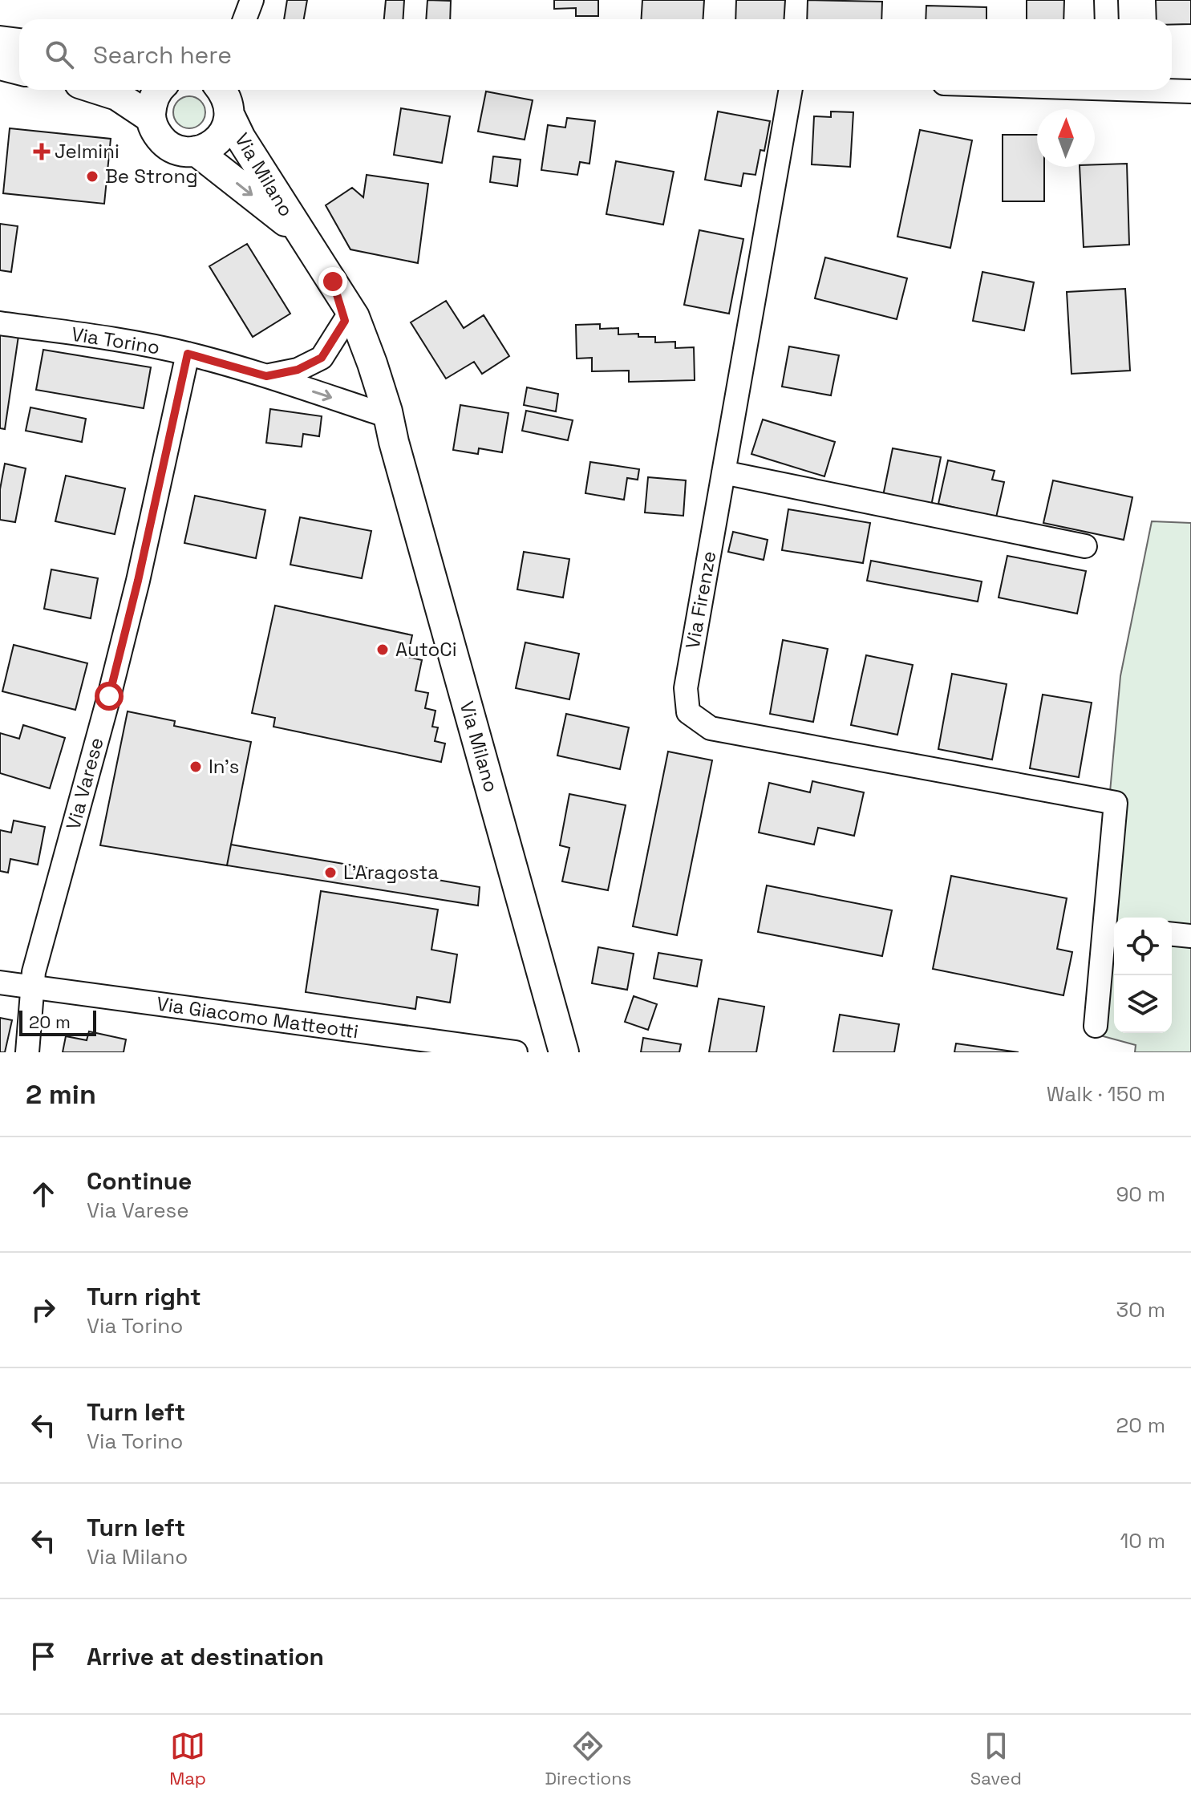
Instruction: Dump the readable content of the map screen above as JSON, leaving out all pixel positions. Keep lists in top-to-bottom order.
{
  "streets": {
    "street": [
      "Via Milano",
      "Via Torino",
      "Via Firenze",
      "Via Varese",
      "Via Giacomo Matteotti"
    ]
  },
  "crossings": [
    ["Via Milano", "Via Torino"],
    ["Via Torino", "Via Varese"],
    ["Via Varese", "Via Giacomo Matteotti"]
  ],
  "places": {
    "health": ["Jelmini"],
    "other": [
      "Be Strong",
      "AutoCi",
      "In's",
      "L'Aragosta"
    ]
  },
  "scale_bar": "20 m",
  "north": "top",
  "page": {
    "search": "Search here",
    "scale": "20 m",
    "heading": ["2 min", "Walk · 150 m"],
    "list": [
      ["Continue", "Via Varese", "90 m"],
      ["Turn right", "Via Torino", "30 m"],
      ["Turn left", "Via Torino", "20 m"],
      ["Turn left", "Via Milano", "10 m"],
      "Arrive at destination"
    ],
    "nav": ["Map", "Directions", "Saved"]
  }
}
